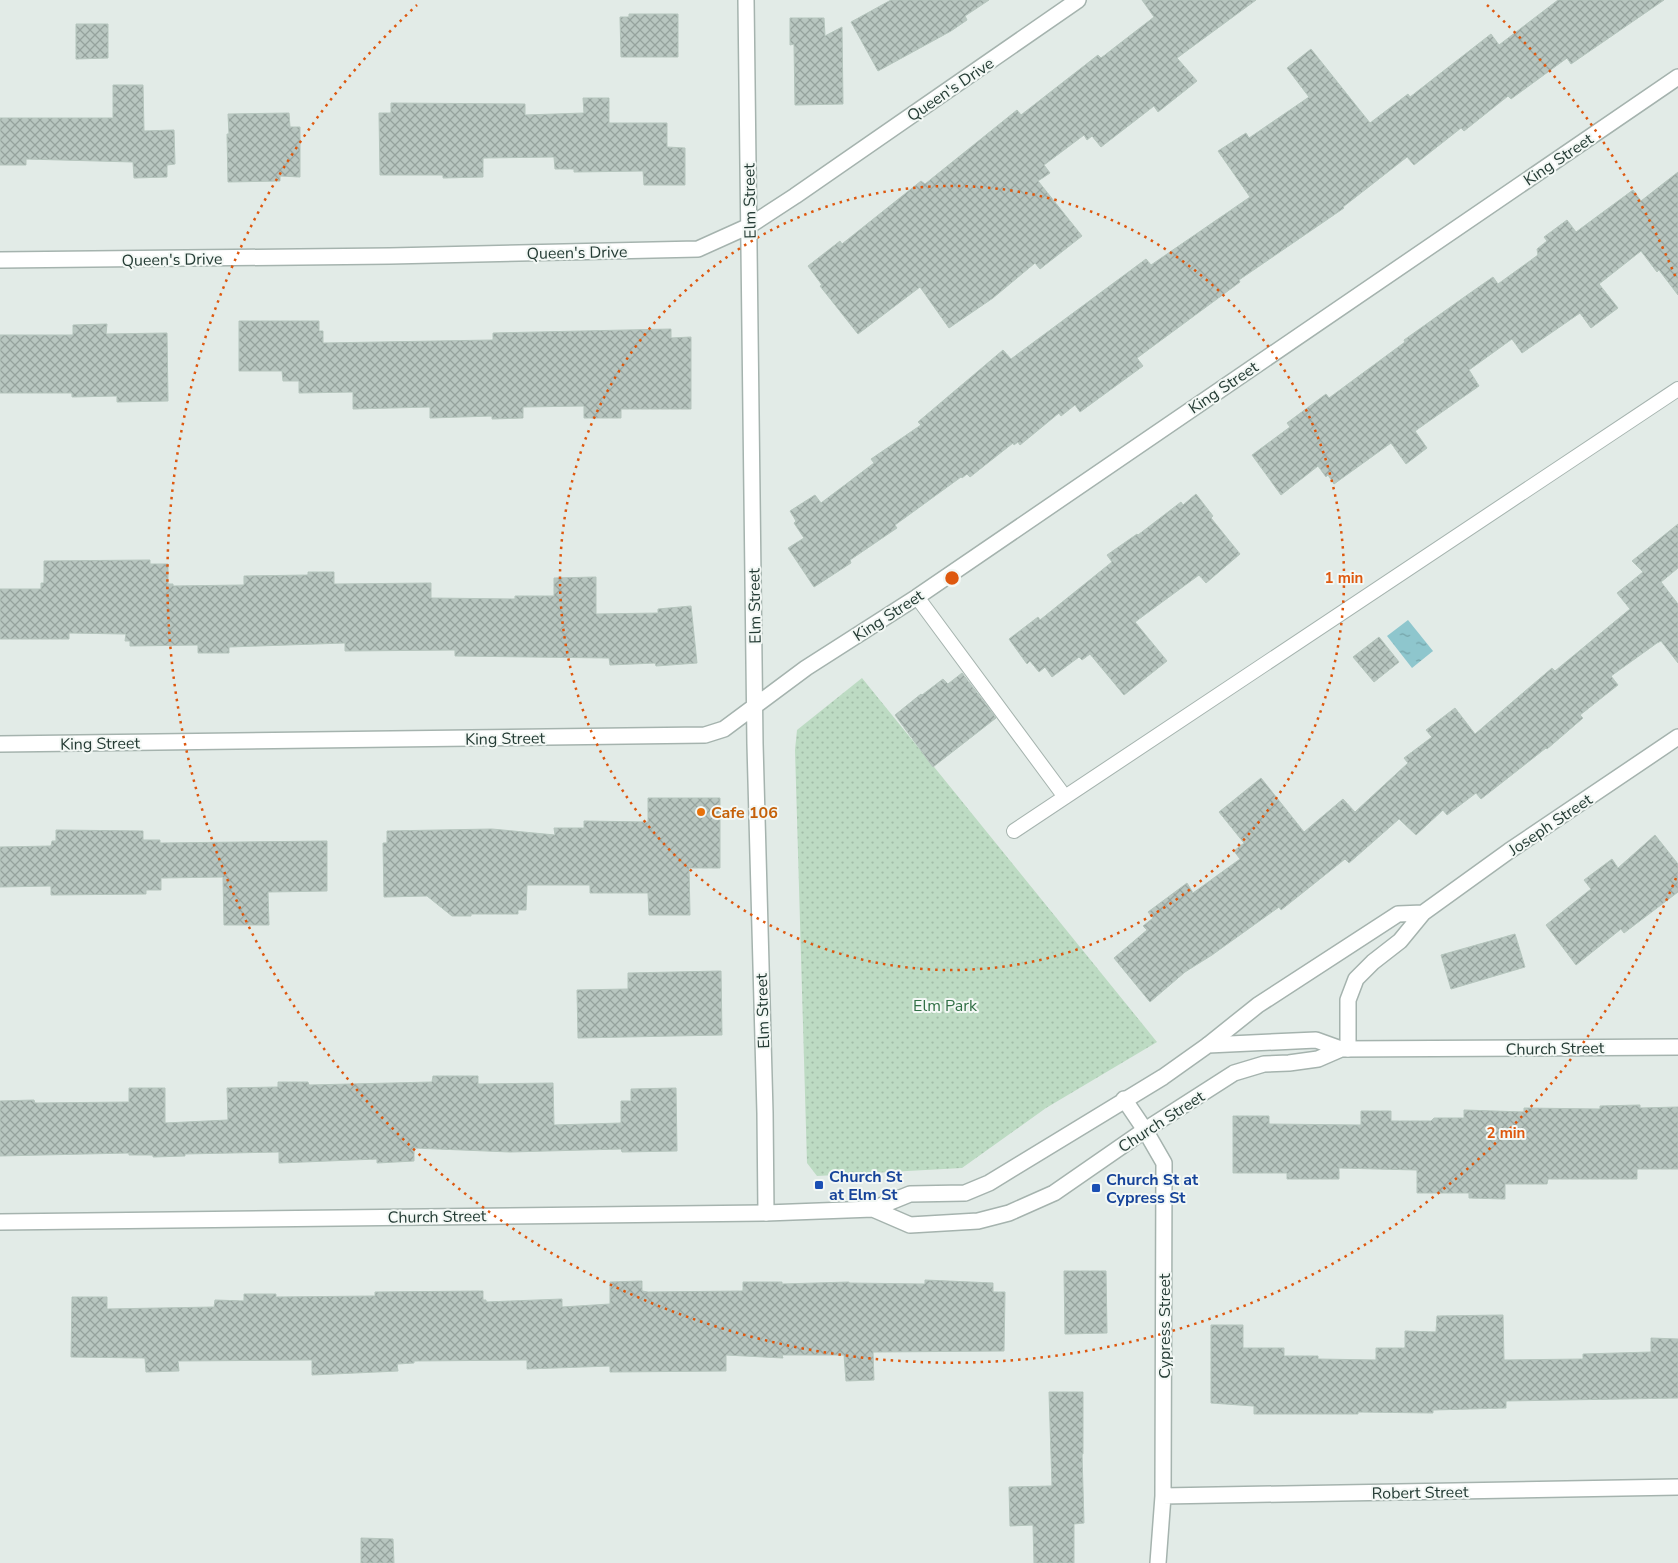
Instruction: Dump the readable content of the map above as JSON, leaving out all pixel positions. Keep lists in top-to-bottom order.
{
  "streets": {
    "street": [
      "Queen's Drive",
      "King Street",
      "Elm Street",
      "Joseph Street",
      "Church Street",
      "Cypress Street",
      "Robert Street"
    ]
  },
  "crossings": [
    ["Queen's Drive", "Elm Street"],
    ["King Street", "Elm Street"],
    ["Elm Street", "Church Street"],
    ["Joseph Street", "Church Street"],
    ["Church Street", "Cypress Street"],
    ["Cypress Street", "Robert Street"]
  ],
  "parks": ["Elm Park"],
  "places": {
    "other": ["Cafe 106"],
    "transit": ["Church St at Elm St", "Church St at Cypress St"]
  },
  "rings": ["1 min", "2 min"]
}
